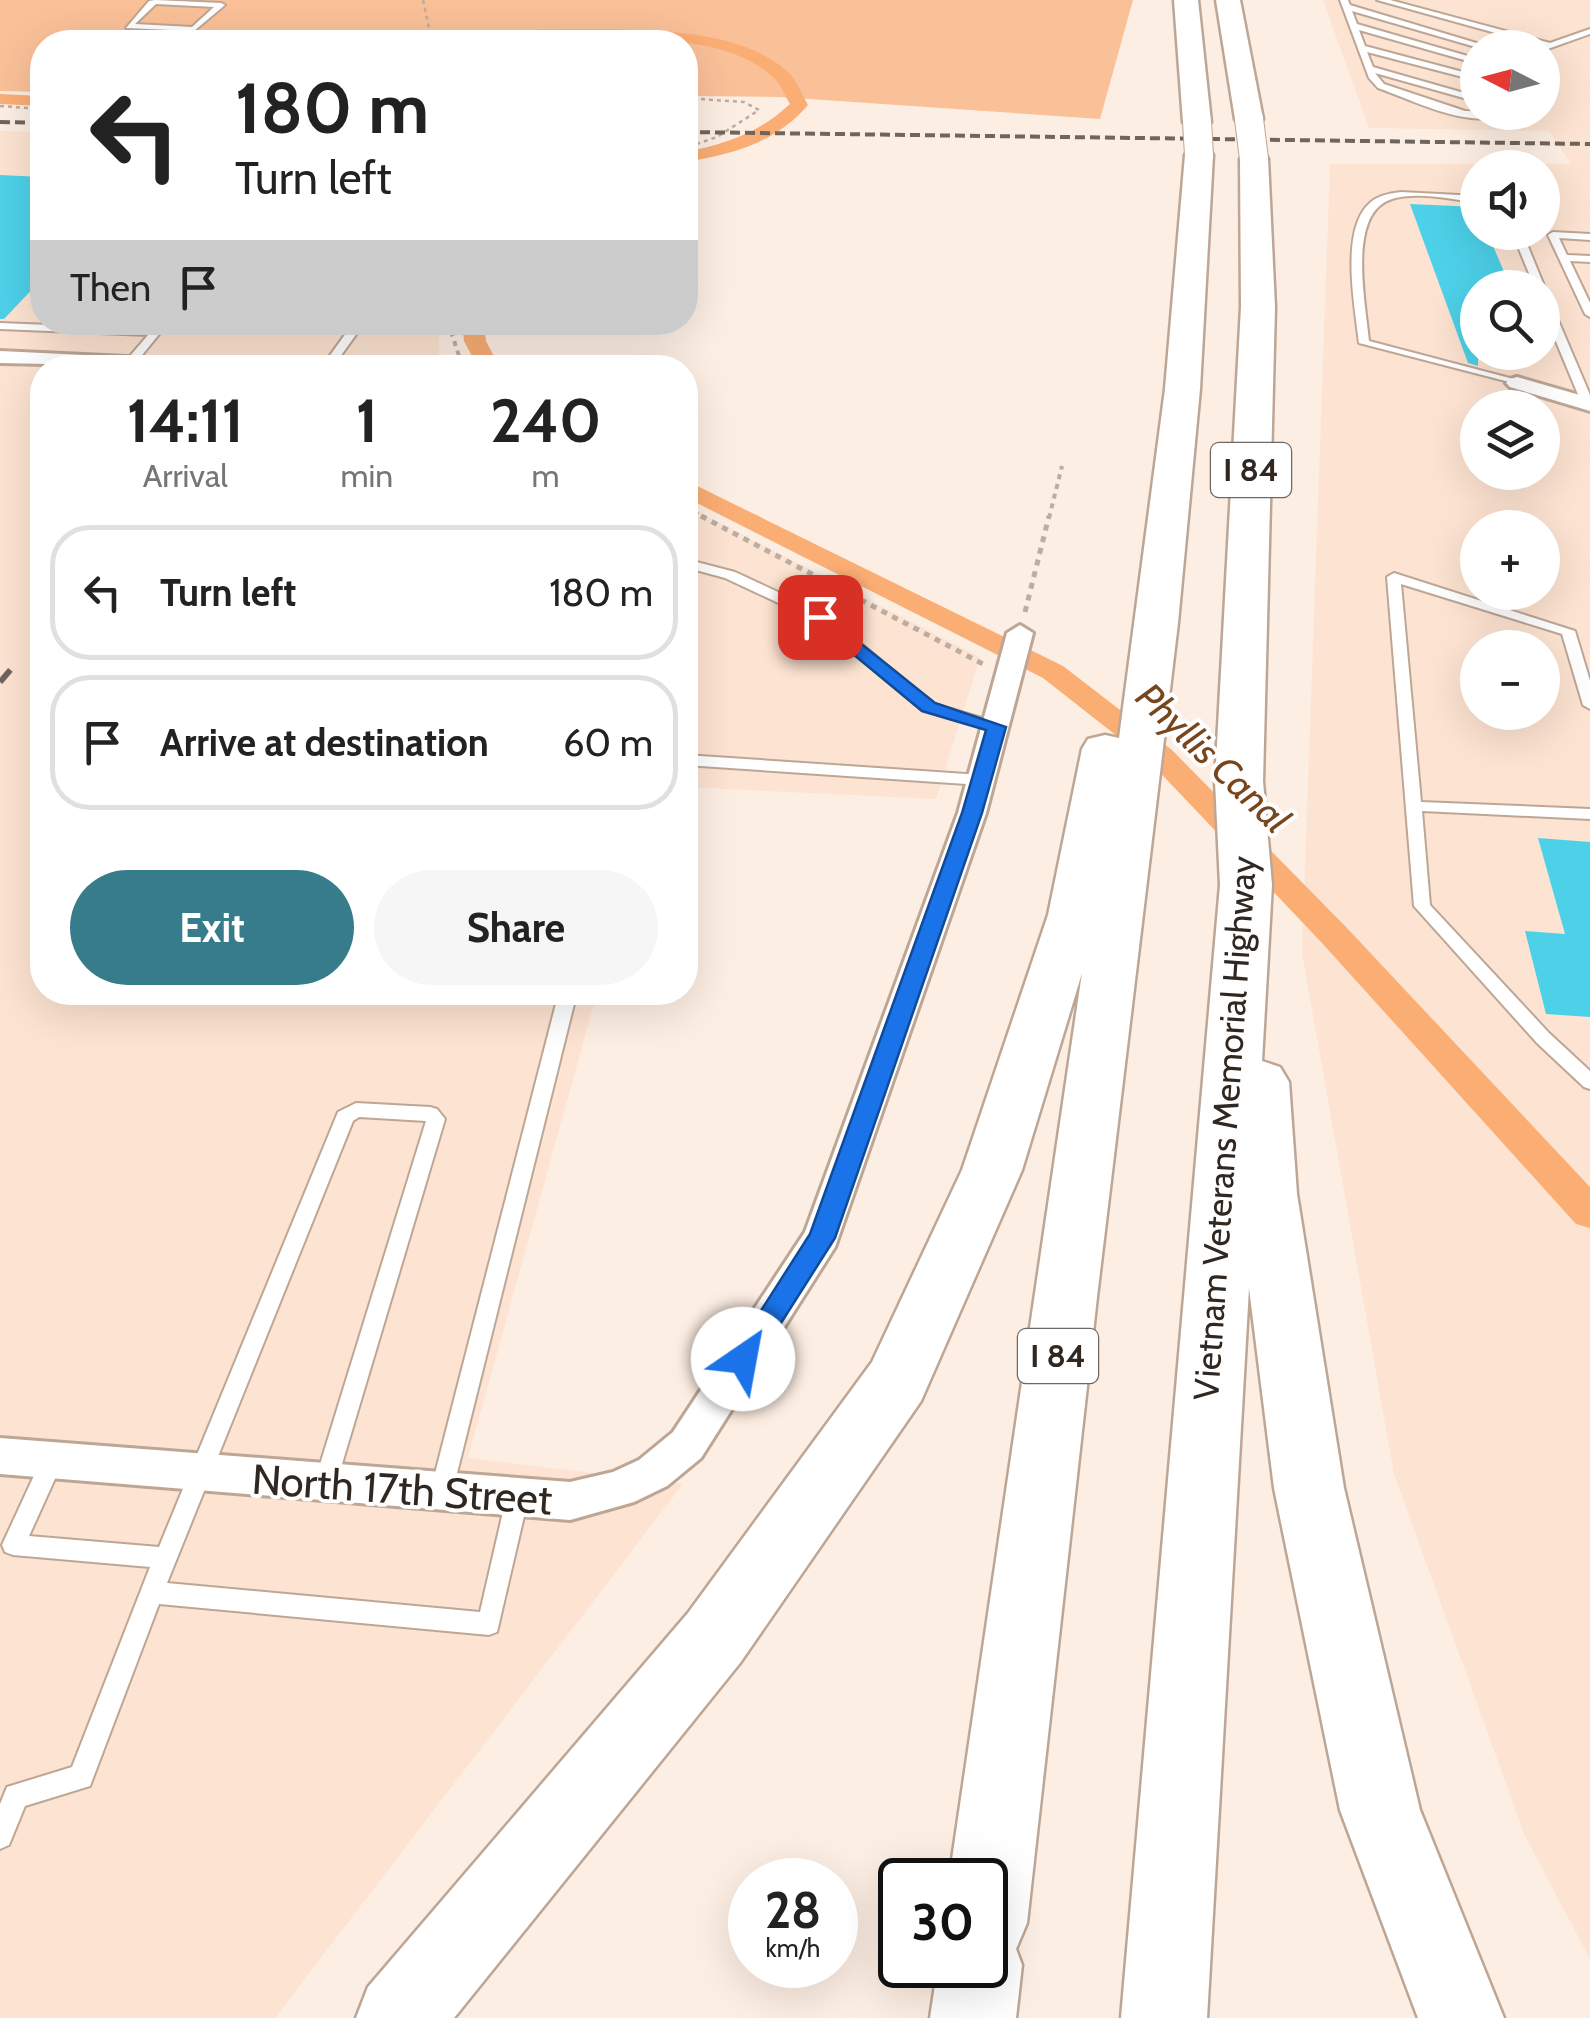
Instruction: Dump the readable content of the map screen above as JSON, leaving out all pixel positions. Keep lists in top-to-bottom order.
{
  "streets": {
    "highway": ["I 84", "Vietnam Veterans Memorial Highway"],
    "street": ["North 17th Street"]
  },
  "water": ["Phyllis Canal"],
  "north": "left",
  "page": {
    "map_buttons": ["+", "−"],
    "turn": ["180 m", "Turn left"],
    "then": "Then",
    "eta": [
      "14:11",
      "Arrival",
      "1",
      "min",
      "240",
      "m"
    ],
    "list": [
      {
        "name": "Turn left",
        "value": "180 m"
      },
      {
        "name": "Arrive at destination",
        "value": "60 m"
      }
    ],
    "buttons": ["Exit", "Share"],
    "speed": "28 km/h",
    "limit": "30"
  }
}
